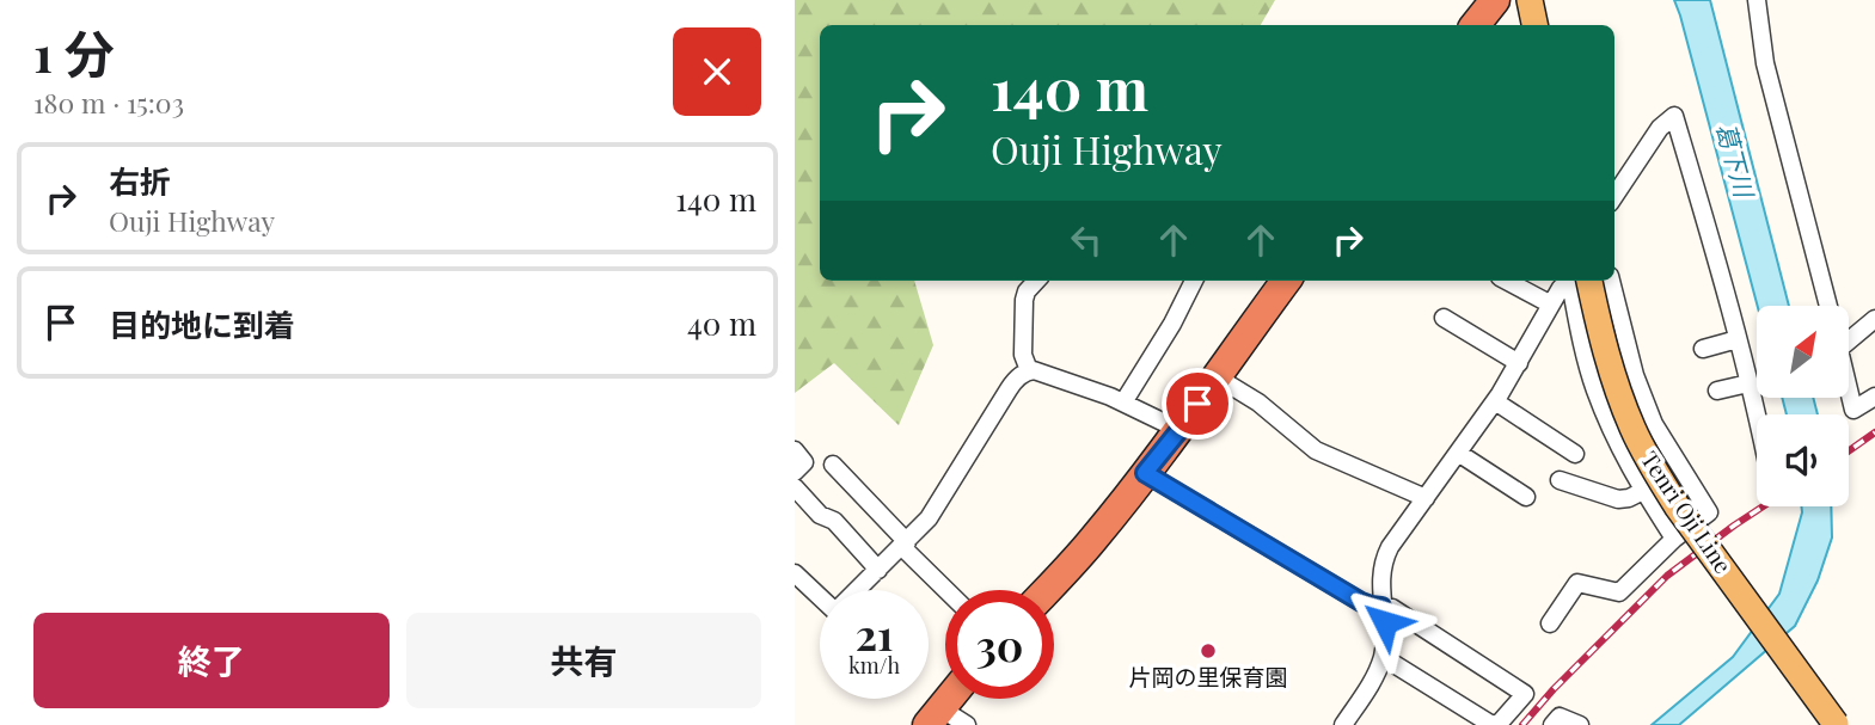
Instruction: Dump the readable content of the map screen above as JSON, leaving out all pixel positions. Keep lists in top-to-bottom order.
{
  "streets": {
    "main road": ["Tenri Oji Line"]
  },
  "water": ["葛下川"],
  "places": ["片岡の里保育園"],
  "north": "top right",
  "page": {
    "heading": ["1 分", "180 m · 15:03"],
    "turn": ["140 m", "Ouji Highway"],
    "list": [
      {
        "name": "右折",
        "note": "Ouji Highway",
        "value": "140 m"
      },
      {
        "name": "目的地に到着",
        "value": "40 m"
      }
    ],
    "speed": "21 km/h",
    "limit": "30",
    "buttons": ["終了", "共有"]
  }
}
